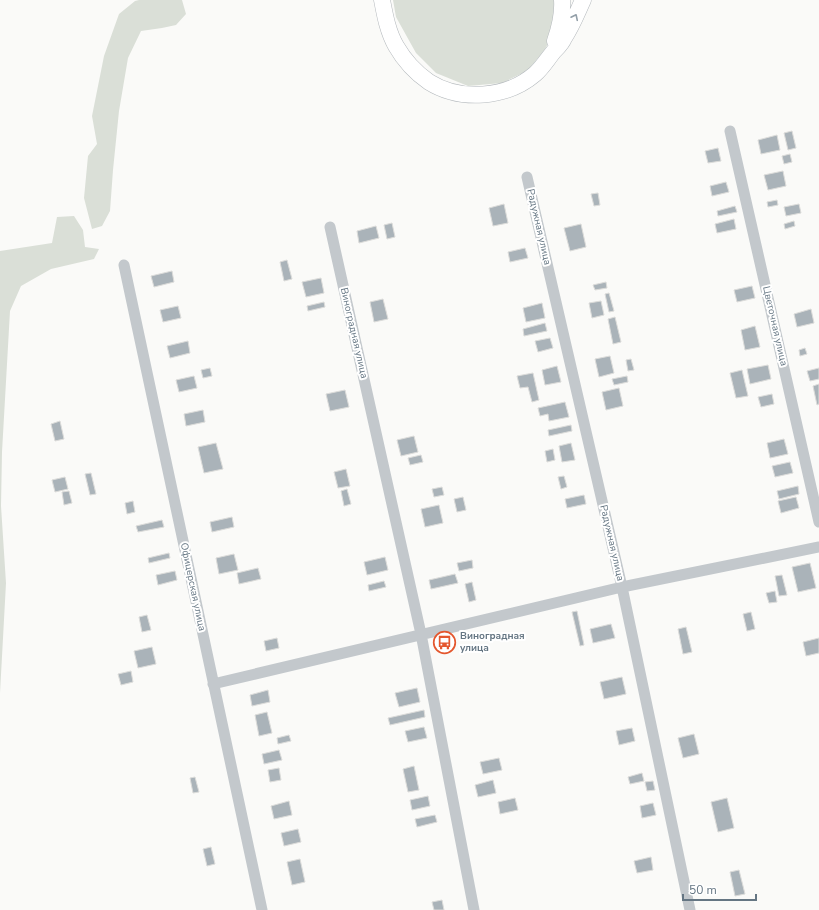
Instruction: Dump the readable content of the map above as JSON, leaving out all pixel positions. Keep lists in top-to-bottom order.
{
  "streets": {
    "street": [
      "Радужная улица",
      "Цветочная улица",
      "Виноградная улица",
      "Офицерская улица"
    ]
  },
  "places": {
    "bus stop": ["Виноградная улица"]
  },
  "scale_bar": "50 m"
}
